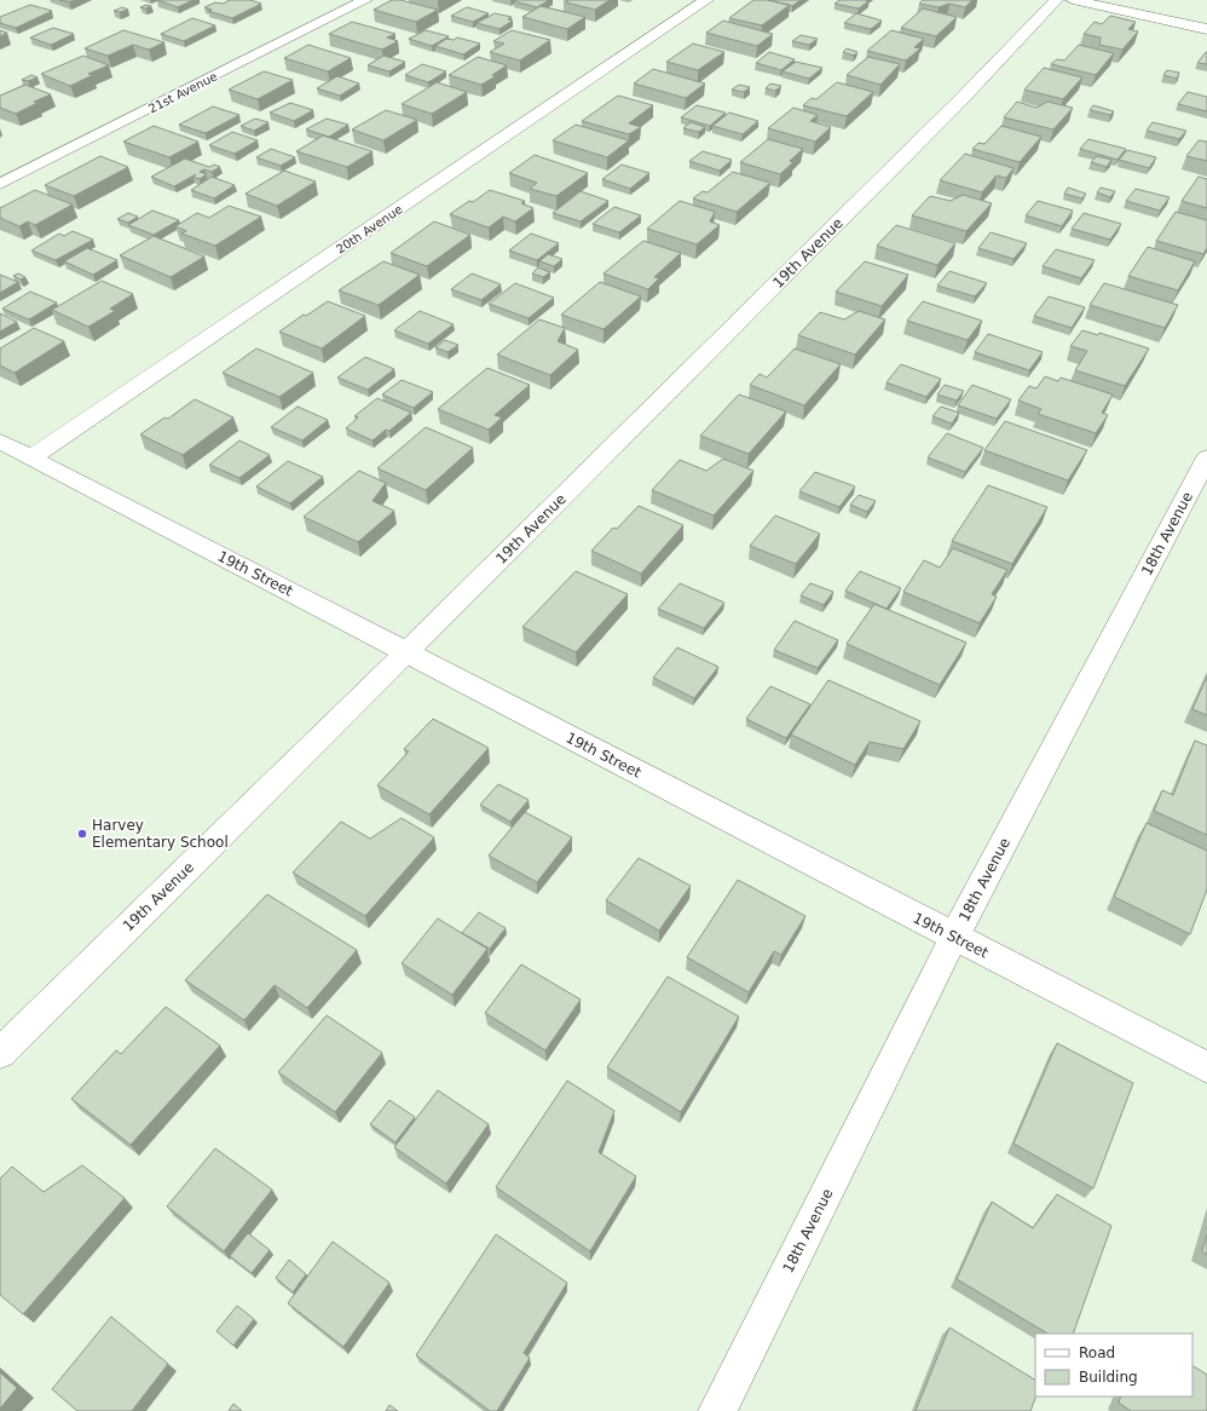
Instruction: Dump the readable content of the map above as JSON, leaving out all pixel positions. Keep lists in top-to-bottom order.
{
  "streets": {
    "street": [
      "21st Avenue",
      "20th Avenue",
      "19th Avenue",
      "18th Avenue",
      "19th Street"
    ]
  },
  "crossings": [
    ["20th Avenue", "19th Street"],
    ["19th Avenue", "19th Street"],
    ["18th Avenue", "19th Street"]
  ],
  "places": ["Harvey Elementary School"],
  "legend": ["Road", "Building"]
}
